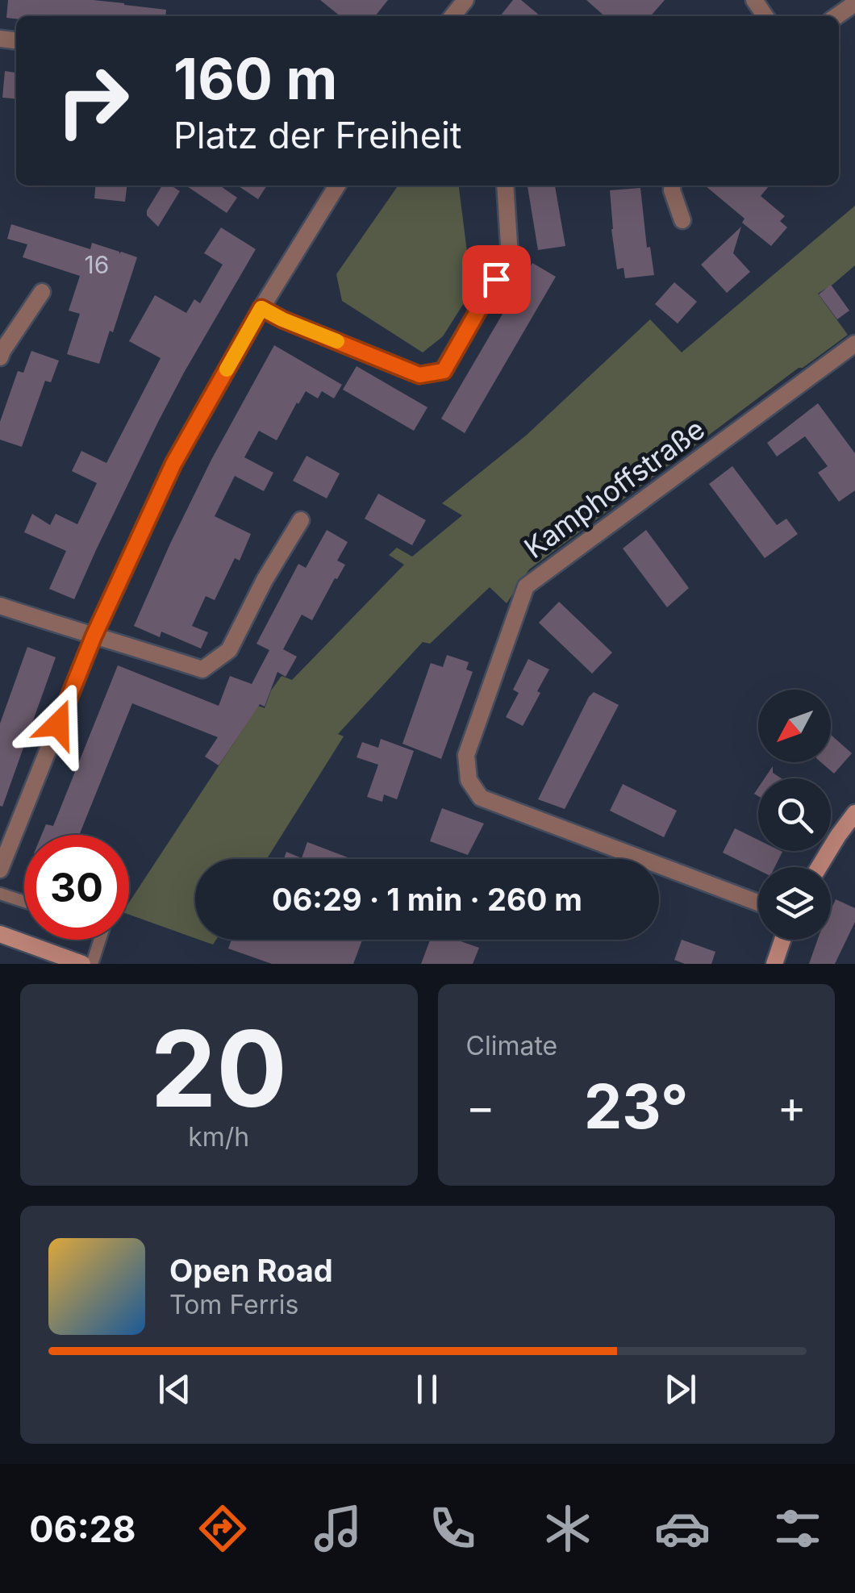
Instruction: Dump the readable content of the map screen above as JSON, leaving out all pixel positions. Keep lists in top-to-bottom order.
{
  "streets": {
    "street": ["Kamphoffstraße"]
  },
  "house_numbers": ["16"],
  "north": "bottom left",
  "page": {
    "turn": ["160 m", "Platz der Freiheit"],
    "limit": "30",
    "trip": "06:29 · 1 min · 260 m",
    "tile": [
      ["20", "km/h"],
      "Climate"
    ],
    "heat": ["−", "23°", "+"],
    "song": ["Open Road", "Tom Ferris"],
    "tabs": "06:28"
  }
}
